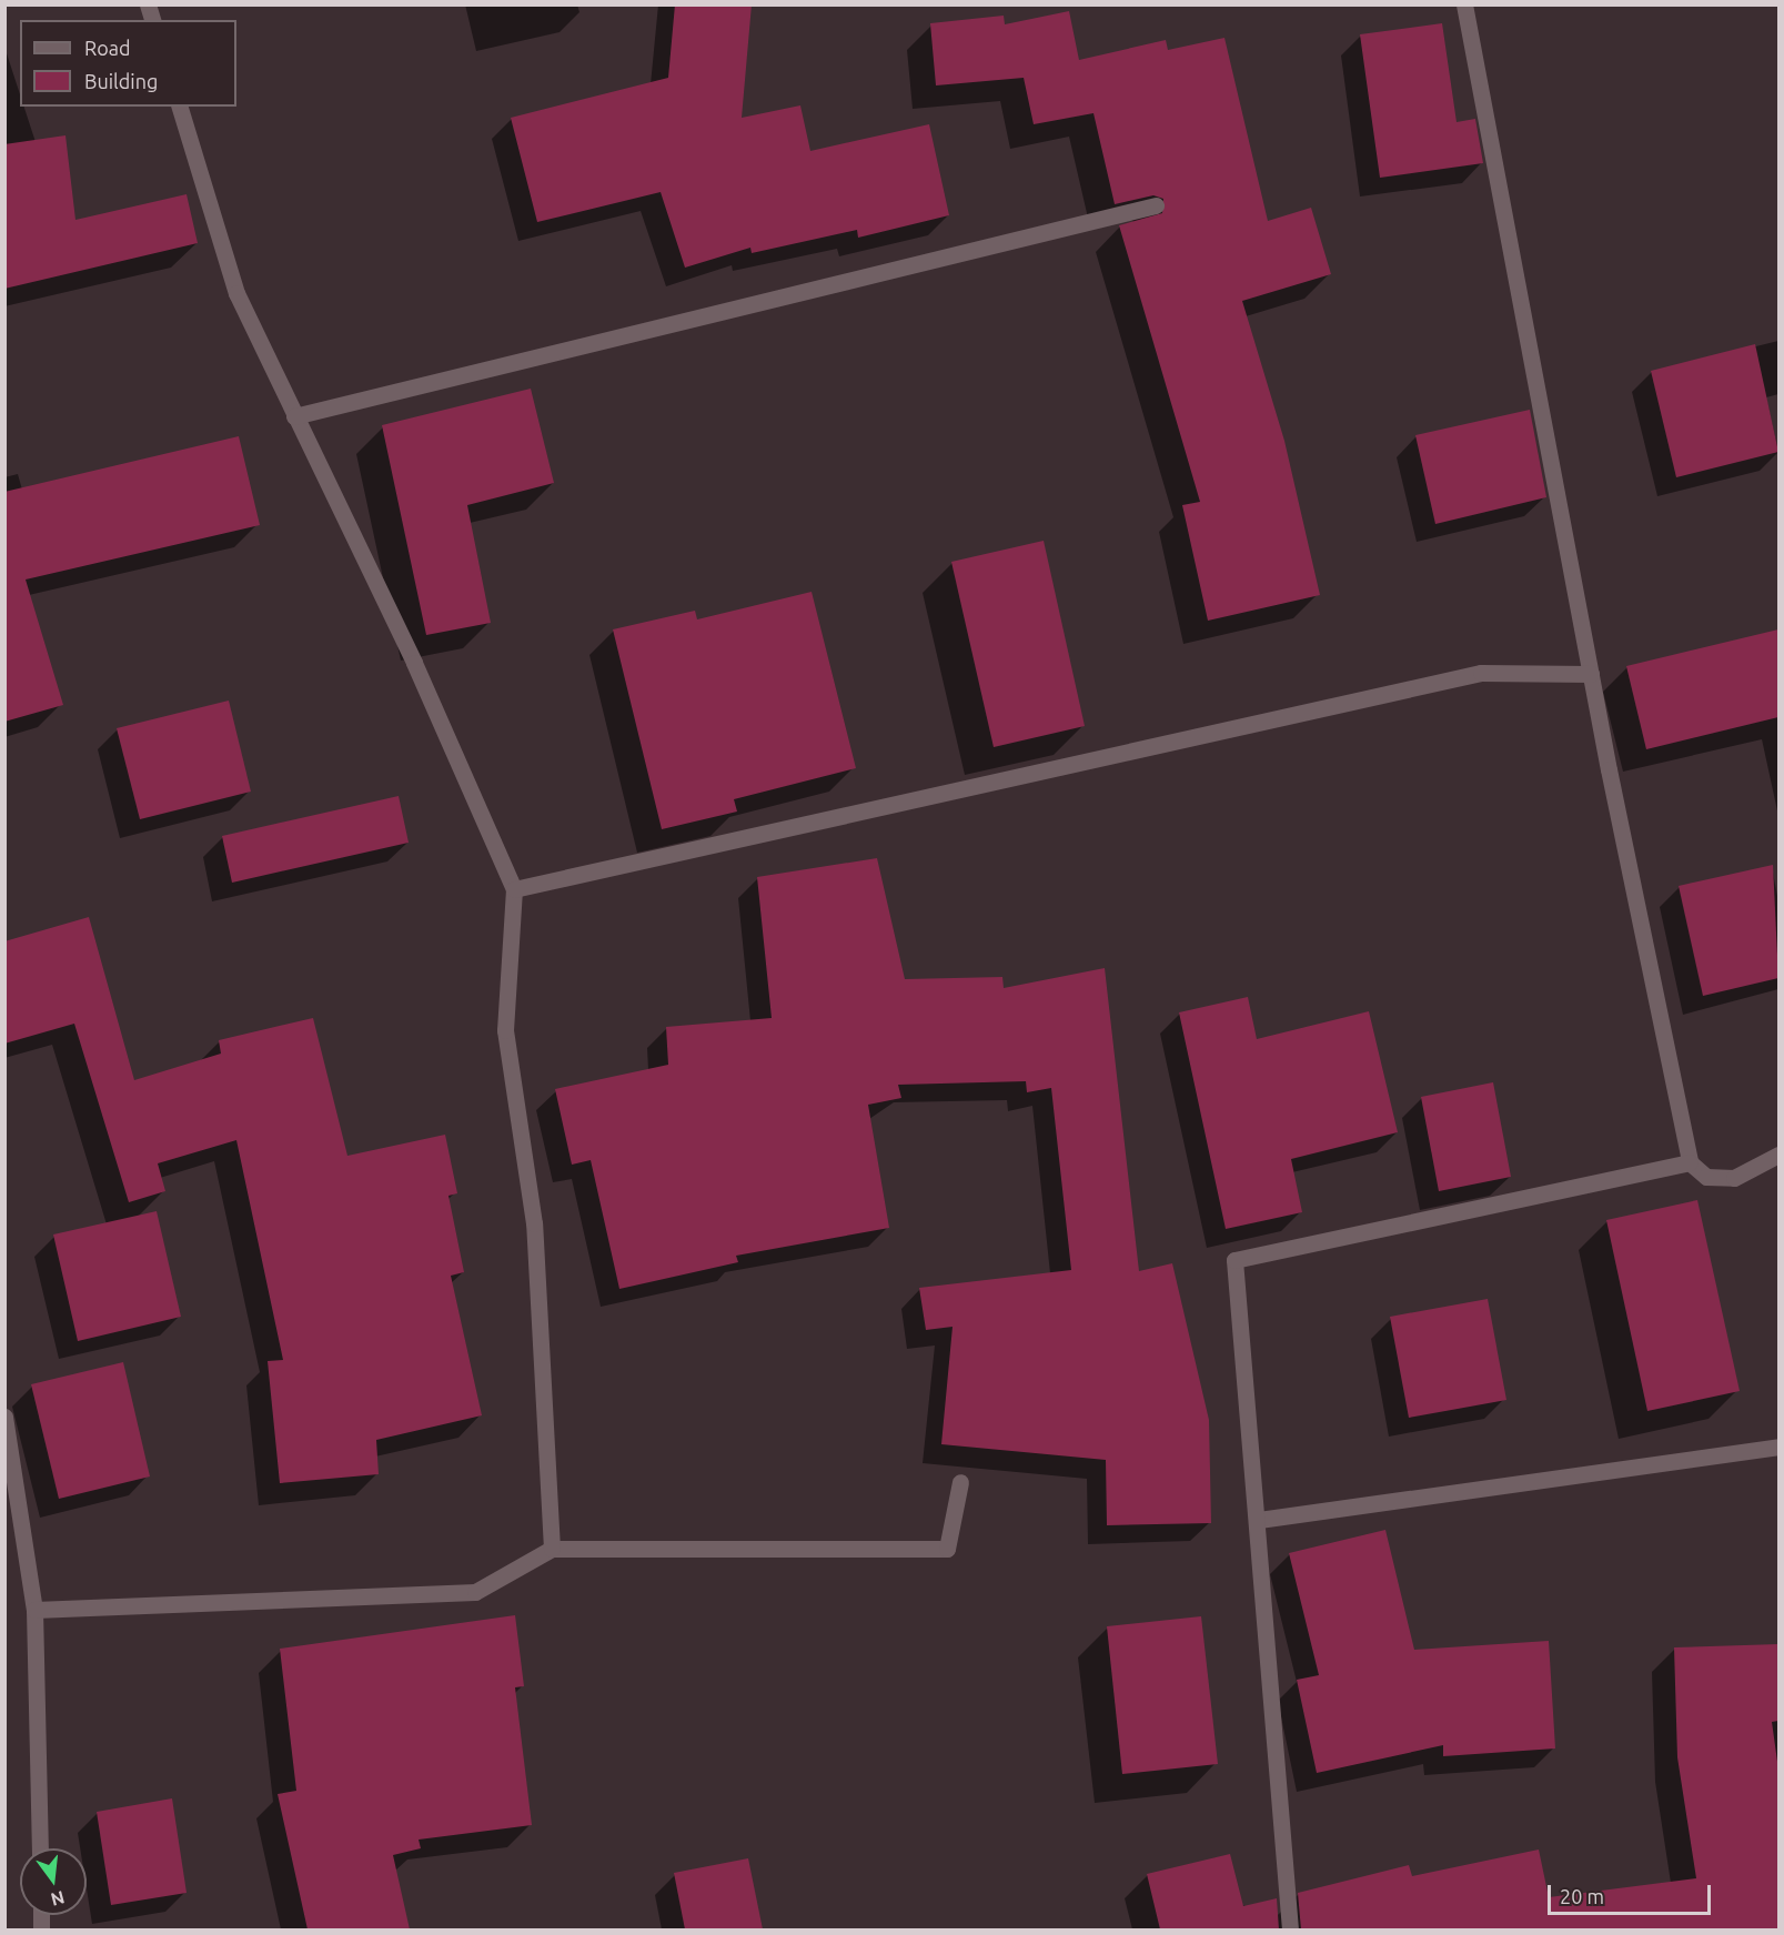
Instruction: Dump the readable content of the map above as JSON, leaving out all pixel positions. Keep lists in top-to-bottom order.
{
  "legend": ["Road", "Building"],
  "scale_bar": "20 m",
  "north": "bottom"
}
